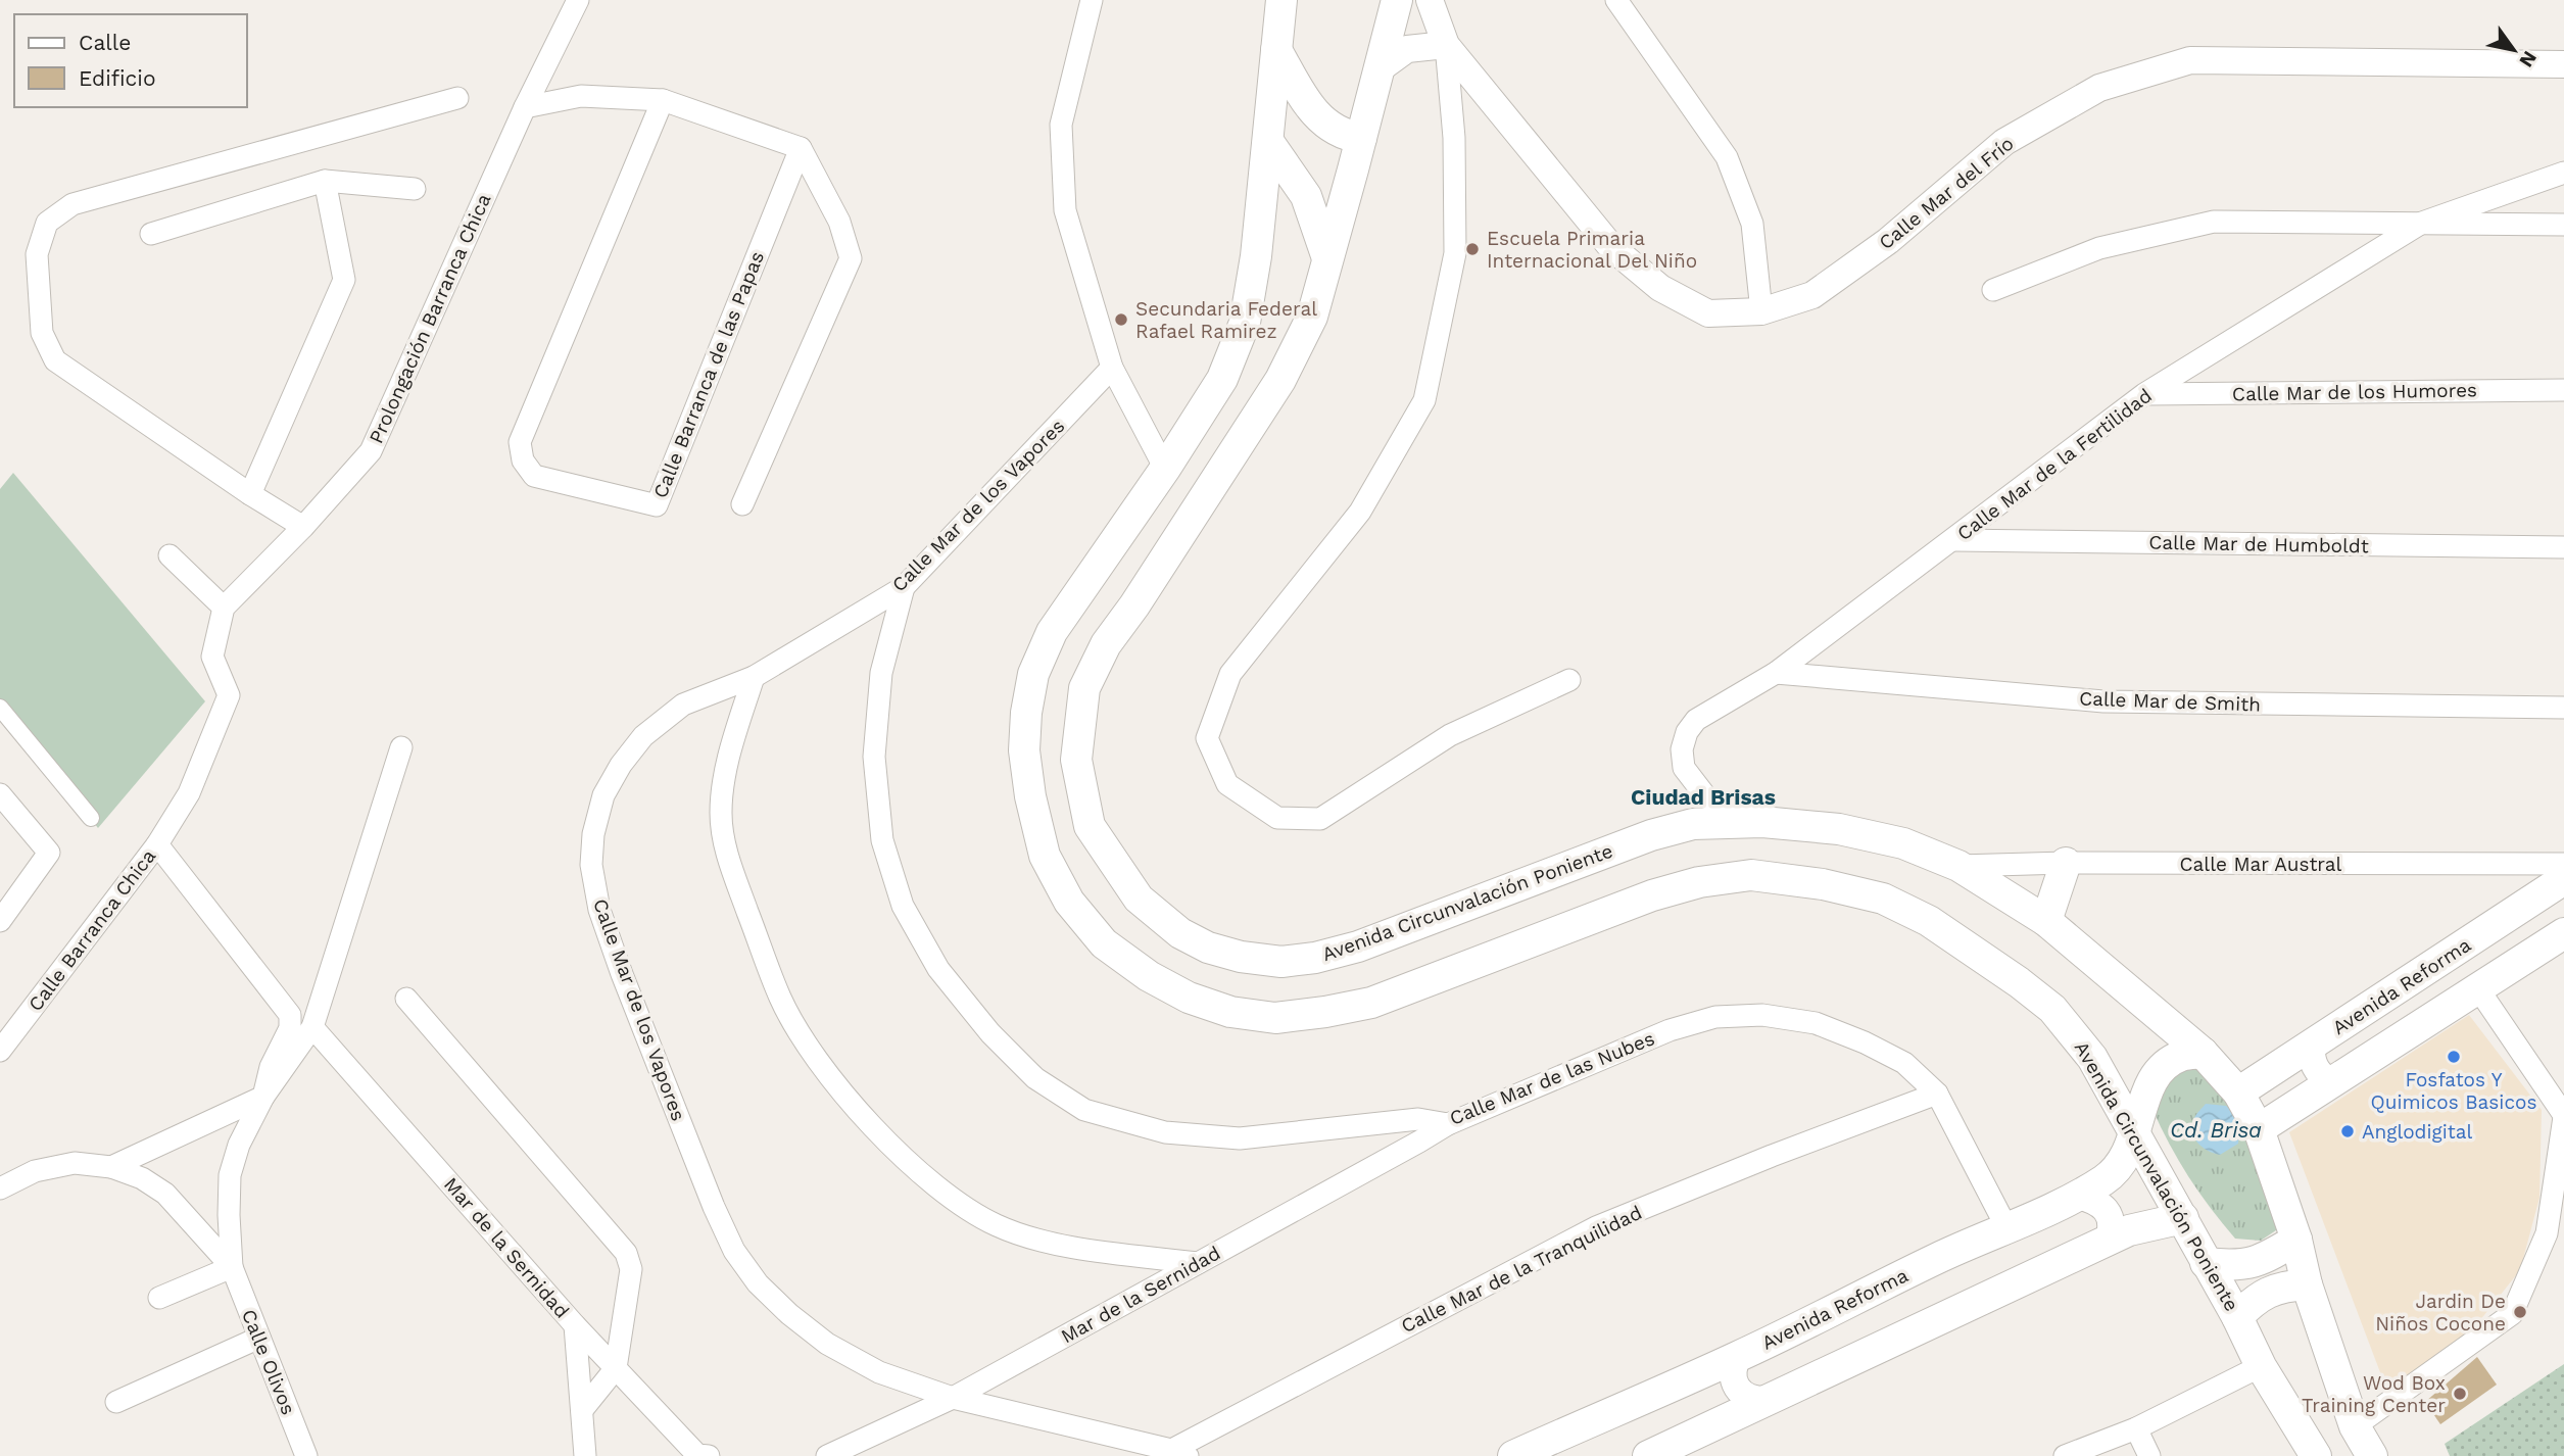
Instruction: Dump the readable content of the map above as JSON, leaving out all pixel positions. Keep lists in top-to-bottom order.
{
  "streets": {
    "main road": ["Avenida Circunvalación Poniente", "Avenida Reforma"],
    "street": [
      "Calle Mar del Frío",
      "Prolongación Barranca Chica",
      "Calle Barranca de las Papas",
      "Calle Mar de los Humores",
      "Calle Mar de la Fertilidad",
      "Calle Mar de los Vapores",
      "Calle Mar de Humboldt",
      "Calle Mar de Smith",
      "Calle Mar Austral",
      "Calle Barranca Chica",
      "Calle Mar de las Nubes",
      "Mar de la Sernidad",
      "Calle Mar de la Tranquilidad",
      "Calle Olivos"
    ]
  },
  "crossings": [
    ["Calle Mar de los Humores", "Calle Mar de la Fertilidad"],
    ["Calle Mar de la Fertilidad", "Calle Mar de Humboldt"],
    ["Calle Mar de la Fertilidad", "Calle Mar de Smith"],
    ["Calle Mar de la Fertilidad", "Avenida Circunvalación Poniente"],
    ["Calle Mar de los Vapores", "Calle Mar de las Nubes"],
    ["Calle Mar de los Vapores", "Mar de la Sernidad"],
    ["Calle Mar de los Vapores", "Calle Mar de la Tranquilidad"],
    ["Calle Mar Austral", "Avenida Circunvalación Poniente"],
    ["Avenida Circunvalación Poniente", "Avenida Reforma"],
    ["Avenida Reforma", "Calle Mar de las Nubes"],
    ["Calle Mar de las Nubes", "Mar de la Sernidad"],
    ["Calle Mar de las Nubes", "Calle Mar de la Tranquilidad"]
  ],
  "districts": ["Ciudad Brisas"],
  "water": ["Cd. Brisa"],
  "places": [
    "Escuela Primaria Internacional Del Niño",
    "Secundaria Federal Rafael Ramirez",
    "Fosfatos Y Quimicos Basicos",
    "Anglodigital",
    "Jardin De Niños Cocone",
    "Wod Box Training Center"
  ],
  "legend": ["Calle", "Edificio"],
  "north": "bottom right"
}
